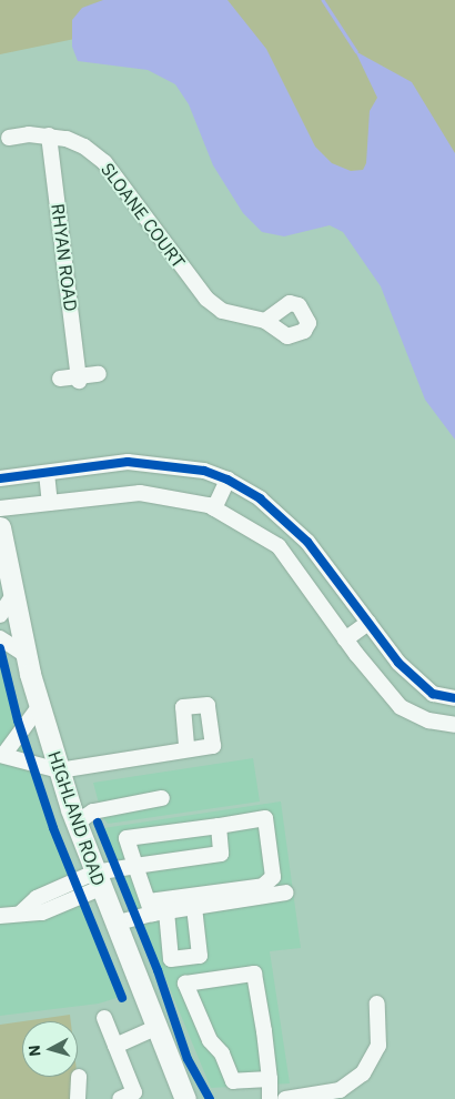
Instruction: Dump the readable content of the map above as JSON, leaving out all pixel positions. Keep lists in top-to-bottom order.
{
  "streets": {
    "highway": ["HIGHLAND ROAD"],
    "street": ["SLOANE COURT", "RHYAN ROAD"]
  },
  "crossings": [
    ["SLOANE COURT", "RHYAN ROAD"]
  ],
  "north": "left"
}
